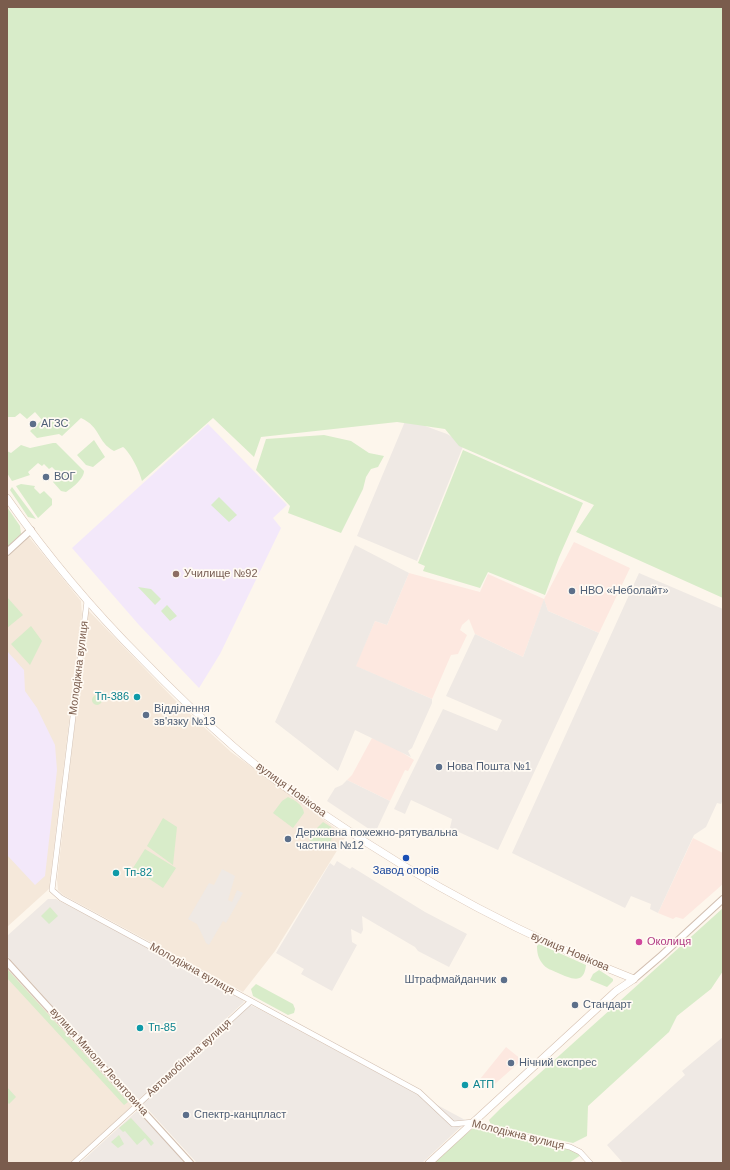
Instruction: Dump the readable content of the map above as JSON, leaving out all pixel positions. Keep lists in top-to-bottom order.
{
  "streets": {
    "main road": ["вулиця Новікова"],
    "street": ["Молодіжна вулиця", "Автомобільна вулиця", "вулиця Миколи Леонтовича"]
  },
  "crossings": [
    ["Молодіжна вулиця", "вулиця Новікова"],
    ["Молодіжна вулиця", "Автомобільна вулиця"],
    ["Автомобільна вулиця", "вулиця Миколи Леонтовича"]
  ],
  "places": [
    "АГЗС",
    "ВОГ",
    "Училище №92",
    "НВО «Неболайт»",
    "Тп-386",
    "Відділення зв'язку №13",
    "Нова Пошта №1",
    "Державна пожежно-рятувальна частина №12",
    "Завод опорів",
    "Тп-82",
    "Околиця",
    "Штрафмайданчик",
    "Стандарт",
    "Тп-85",
    "Нічний експрес",
    "АТП",
    "Спектр-канцпласт"
  ]
}
